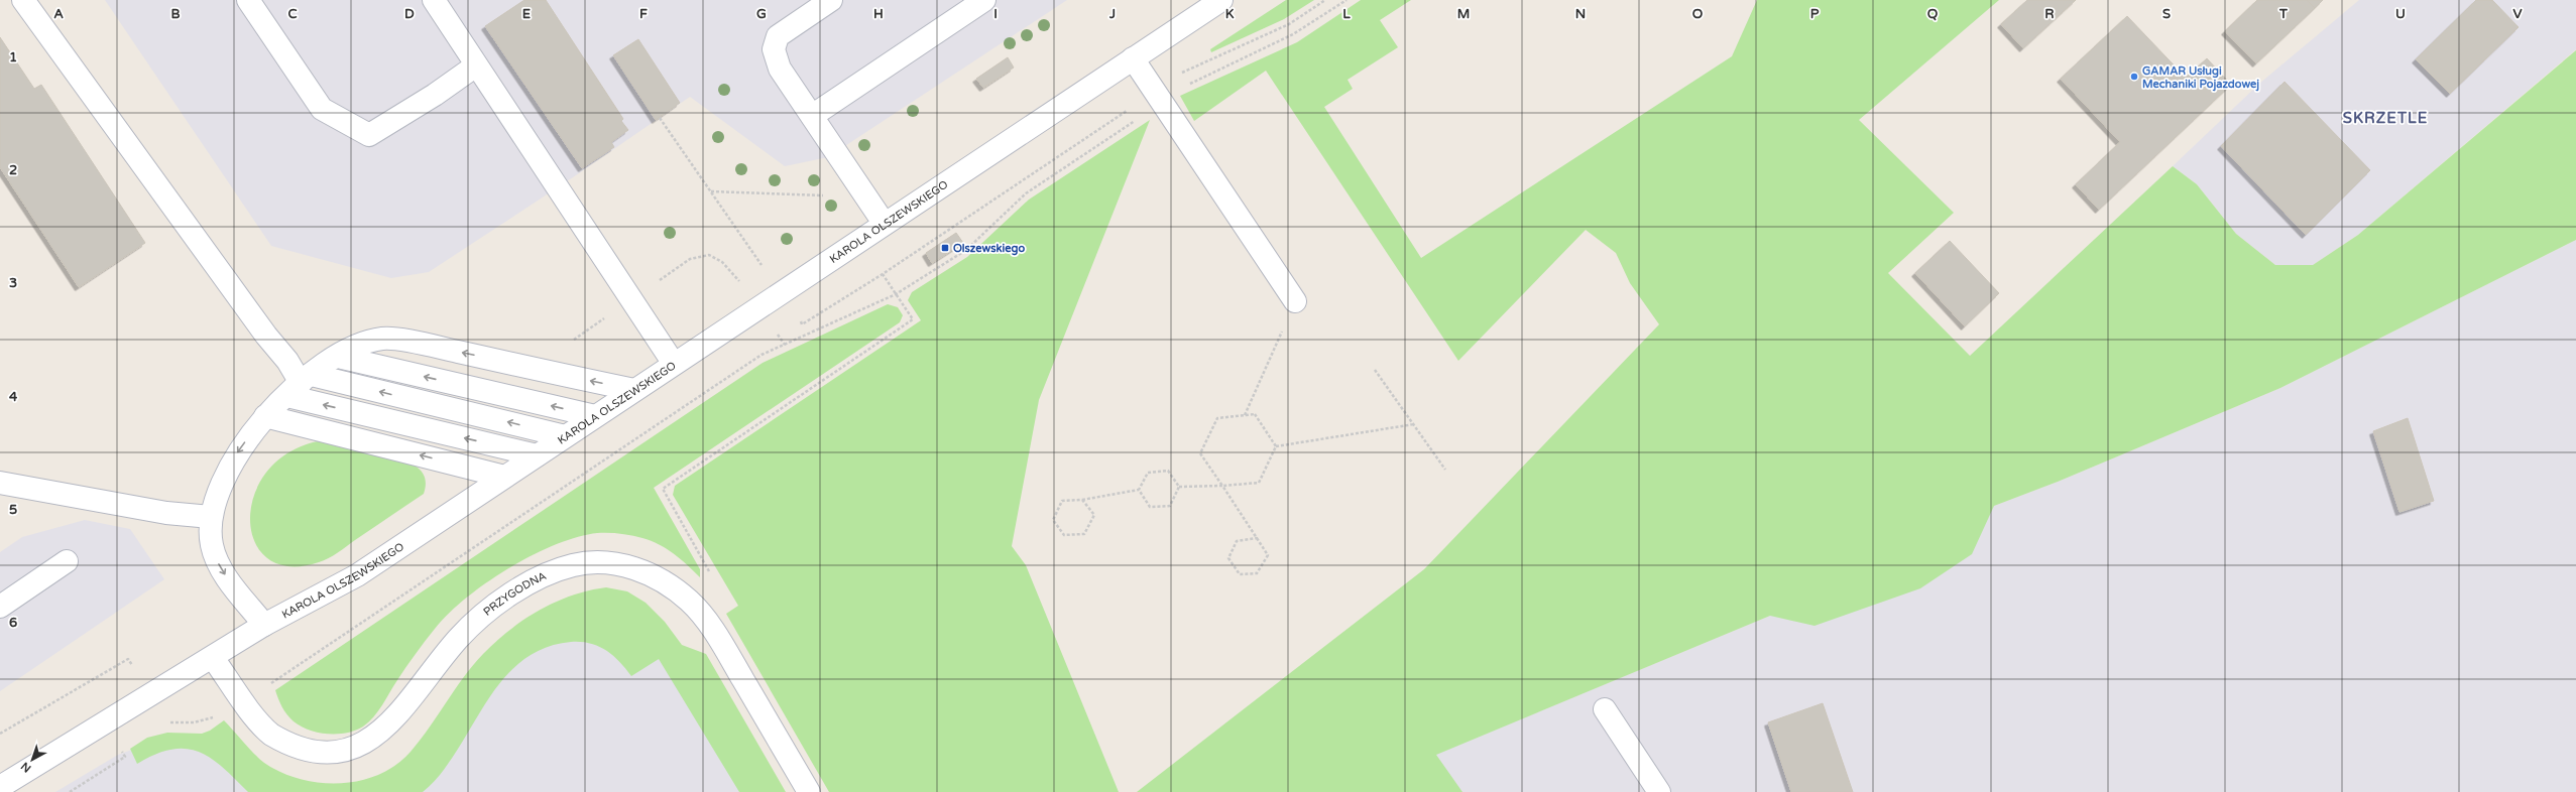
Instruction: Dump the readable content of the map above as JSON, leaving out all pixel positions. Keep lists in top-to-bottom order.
{
  "streets": {
    "street": ["KAROLA OLSZEWSKIEGO", "PRZYGODNA"]
  },
  "crossings": [
    ["KAROLA OLSZEWSKIEGO", "PRZYGODNA"]
  ],
  "districts": ["SKRZETLE"],
  "places": {
    "other": ["GAMAR Usługi Mechaniki Pojazdowej"],
    "transit": ["Olszewskiego"]
  },
  "north": "bottom left",
  "grid": {
    "columns": [
      "A",
      "B",
      "C",
      "D",
      "E",
      "F",
      "G",
      "H",
      "I",
      "J",
      "K",
      "L",
      "M",
      "N",
      "O",
      "P",
      "Q",
      "R",
      "S",
      "T",
      "U",
      "V"
    ],
    "rows": [
      "1",
      "2",
      "3",
      "4",
      "5",
      "6"
    ]
  }
}
